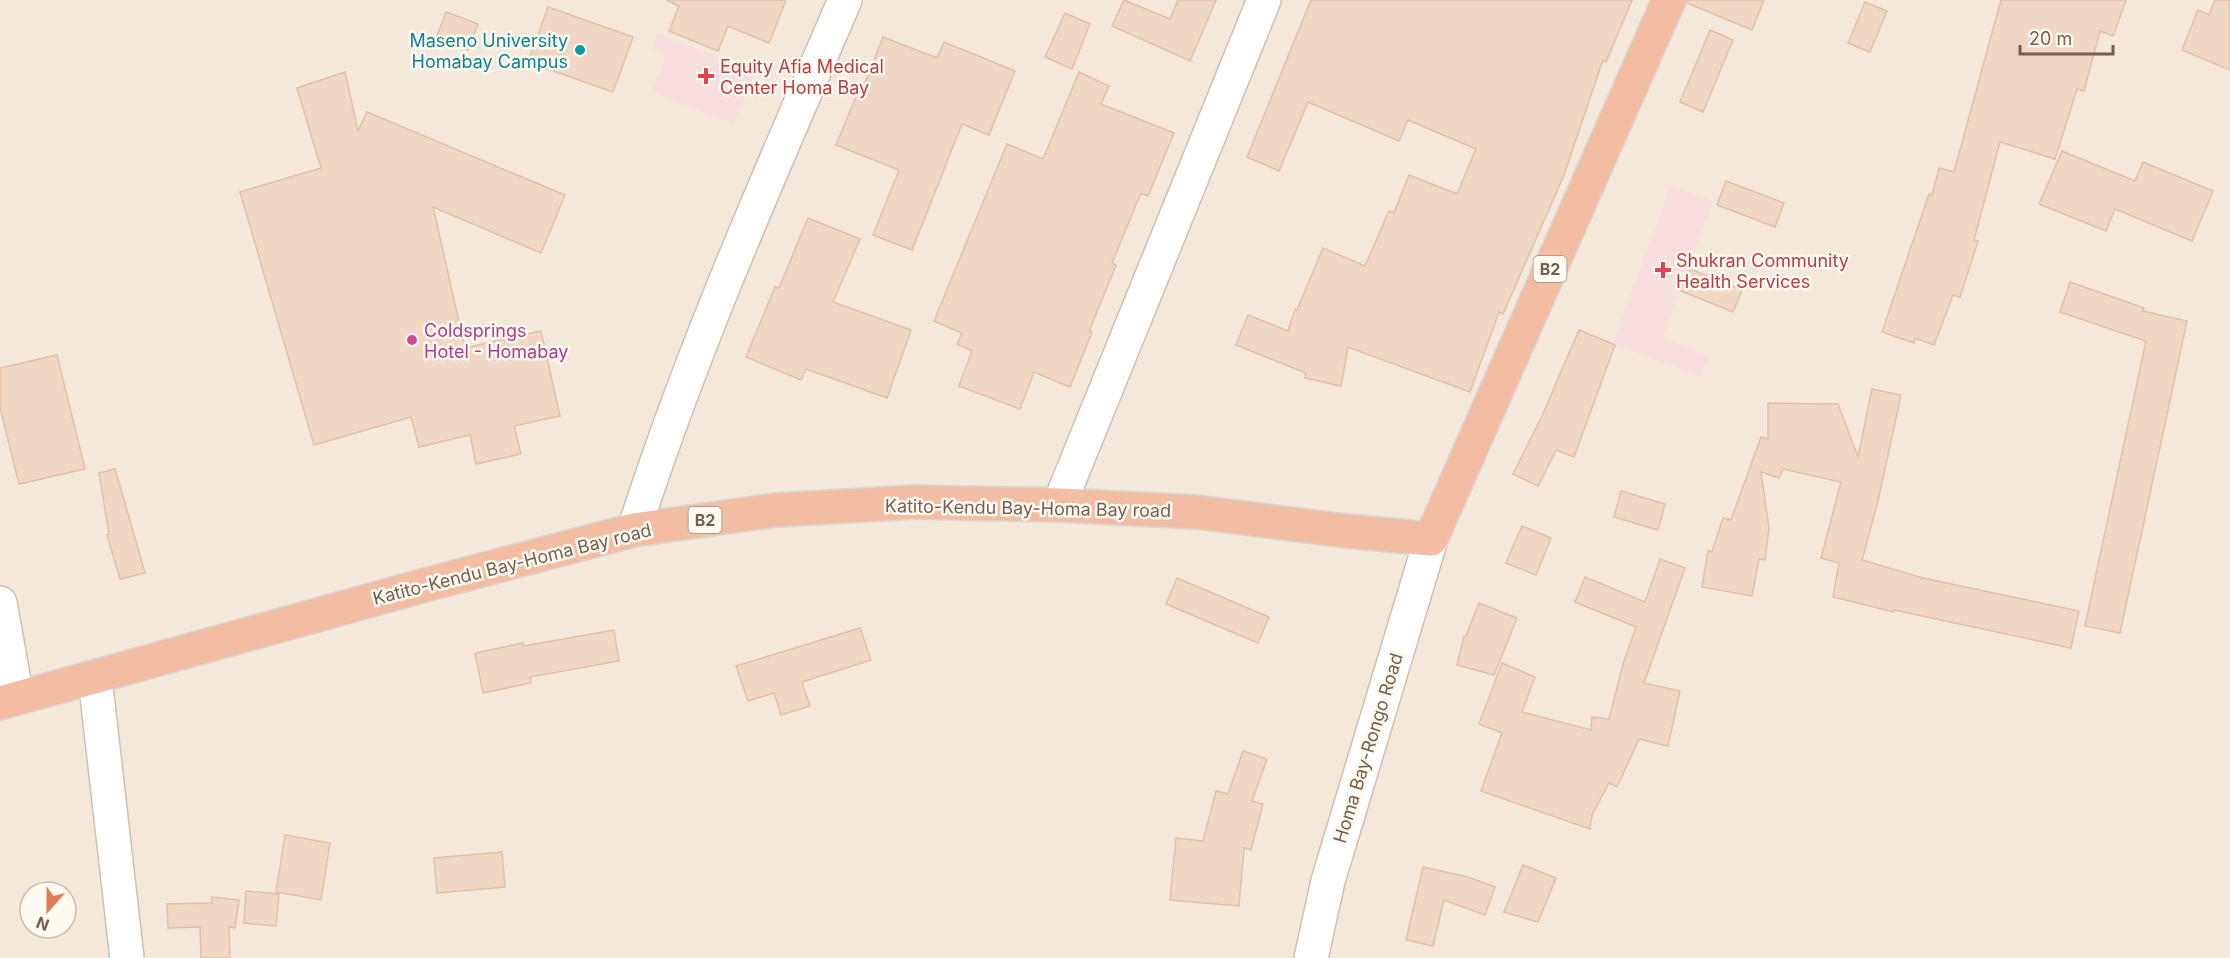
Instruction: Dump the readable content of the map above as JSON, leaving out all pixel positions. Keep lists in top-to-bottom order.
{
  "streets": {
    "highway": ["B2", "Katito-Kendu Bay-Homa Bay road"],
    "street": ["Homa Bay-Rongo Road"]
  },
  "crossings": [
    ["B2", "Katito-Kendu Bay-Homa Bay road"],
    ["B2", "Homa Bay-Rongo Road"],
    ["Katito-Kendu Bay-Homa Bay road", "Homa Bay-Rongo Road"]
  ],
  "places": {
    "other": ["Maseno University Homabay Campus", "Coldsprings Hotel - Homabay"],
    "health": ["Equity Afia Medical Center Homa Bay", "Shukran Community Health Services"]
  },
  "scale_bar": "20 m",
  "north": "bottom"
}
